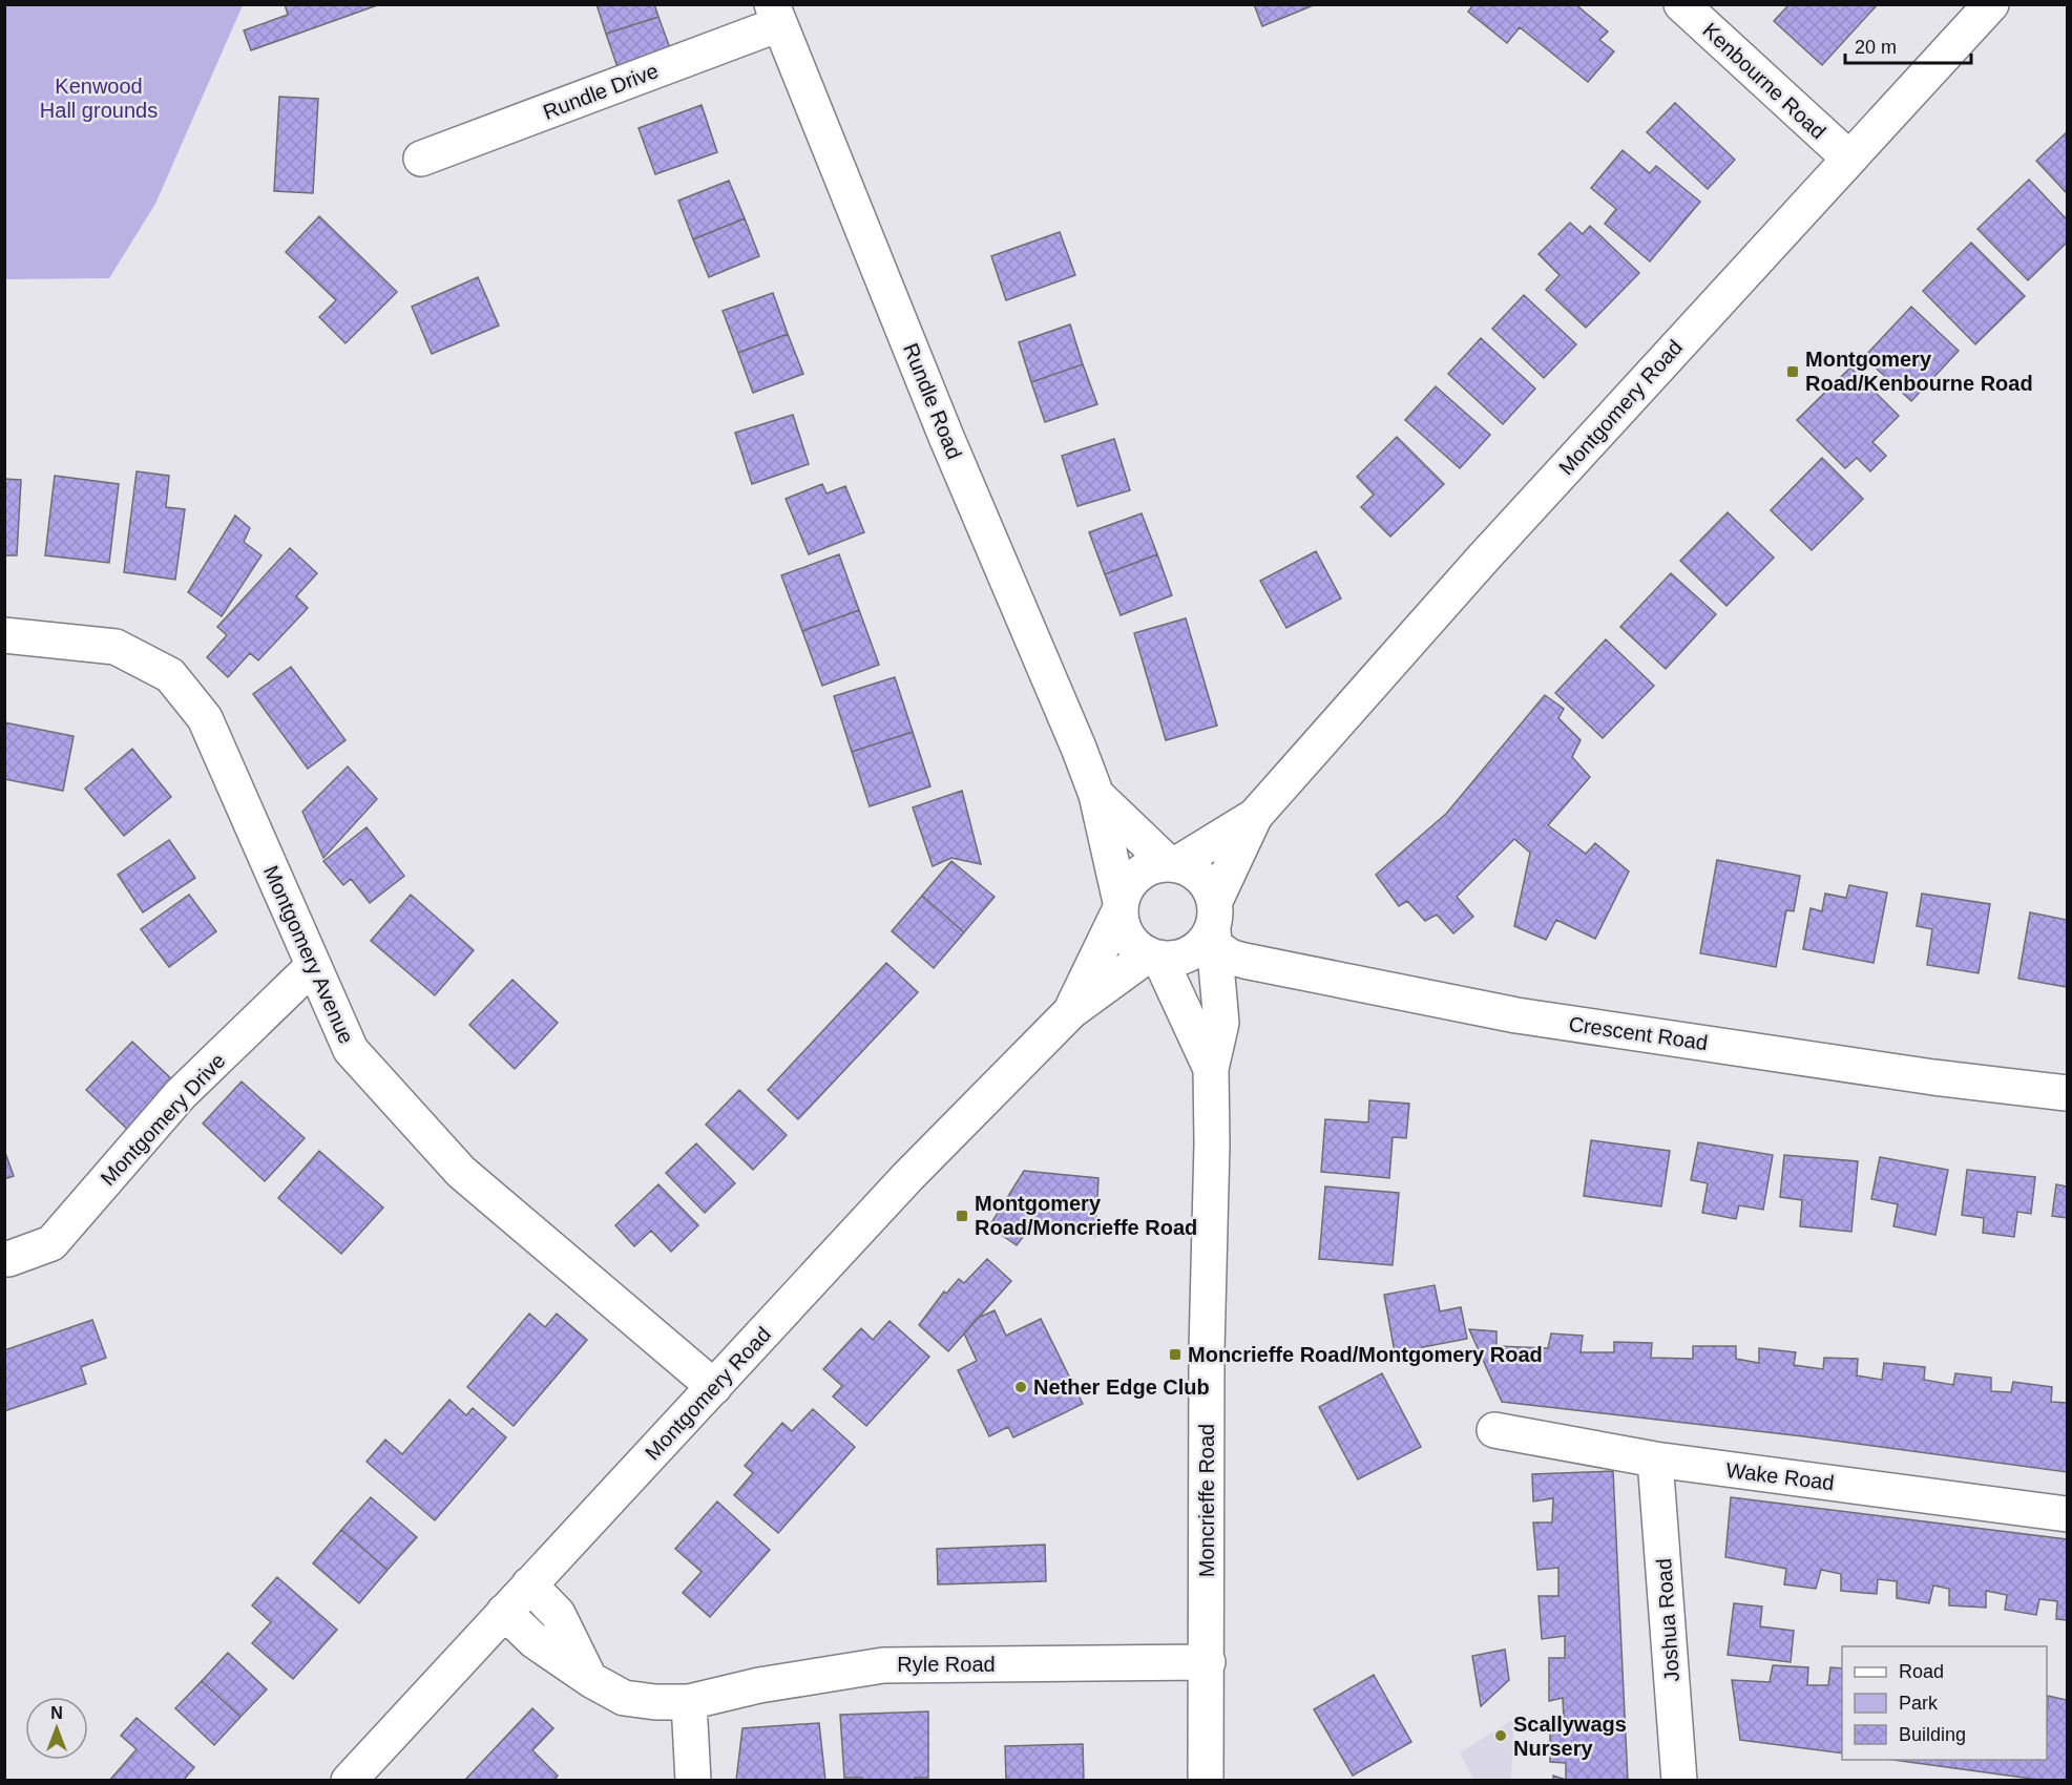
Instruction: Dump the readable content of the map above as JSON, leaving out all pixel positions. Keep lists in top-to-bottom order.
{
  "streets": {
    "street": [
      "Kenbourne Road",
      "Rundle Drive",
      "Rundle Road",
      "Montgomery Road",
      "Montgomery Avenue",
      "Crescent Road",
      "Montgomery Drive",
      "Wake Road",
      "Moncrieffe Road",
      "Joshua Road",
      "Ryle Road"
    ]
  },
  "crossings": [
    ["Kenbourne Road", "Montgomery Road"],
    ["Rundle Drive", "Rundle Road"],
    ["Rundle Road", "Montgomery Road"],
    ["Rundle Road", "Crescent Road"],
    ["Rundle Road", "Moncrieffe Road"],
    ["Montgomery Road", "Montgomery Avenue"],
    ["Montgomery Road", "Crescent Road"],
    ["Montgomery Road", "Moncrieffe Road"],
    ["Montgomery Road", "Ryle Road"],
    ["Montgomery Avenue", "Montgomery Drive"],
    ["Crescent Road", "Moncrieffe Road"],
    ["Wake Road", "Joshua Road"],
    ["Moncrieffe Road", "Ryle Road"]
  ],
  "parks": ["Kenwood Hall grounds"],
  "places": {
    "transit": ["Montgomery Road/Kenbourne Road", "Montgomery Road/Moncrieffe Road", "Moncrieffe Road/Montgomery Road"],
    "other": ["Nether Edge Club", "Scallywags Nursery"]
  },
  "legend": ["Road", "Park", "Building"],
  "scale_bar": "20 m",
  "north": "top"
}
